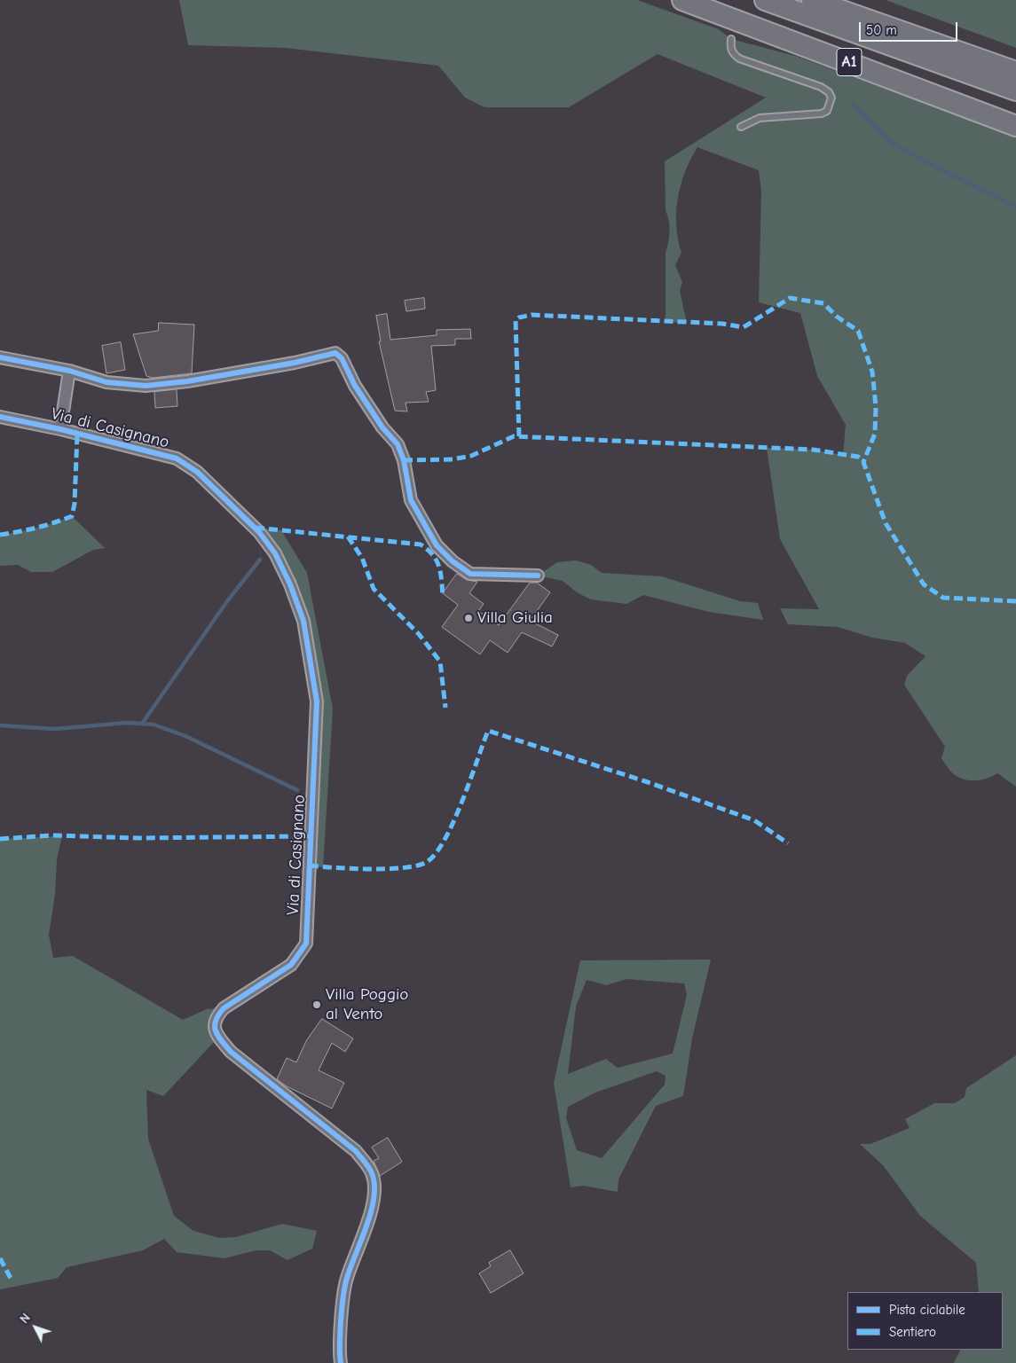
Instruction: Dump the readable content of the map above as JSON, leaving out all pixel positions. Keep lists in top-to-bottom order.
{
  "streets": {
    "highway": ["A1"],
    "street": ["Via di Casignano"]
  },
  "places": ["Villa Giulia", "Villa Poggio al Vento"],
  "legend": ["Pista ciclabile", "Sentiero"],
  "scale_bar": "50 m",
  "north": "top left"
}
